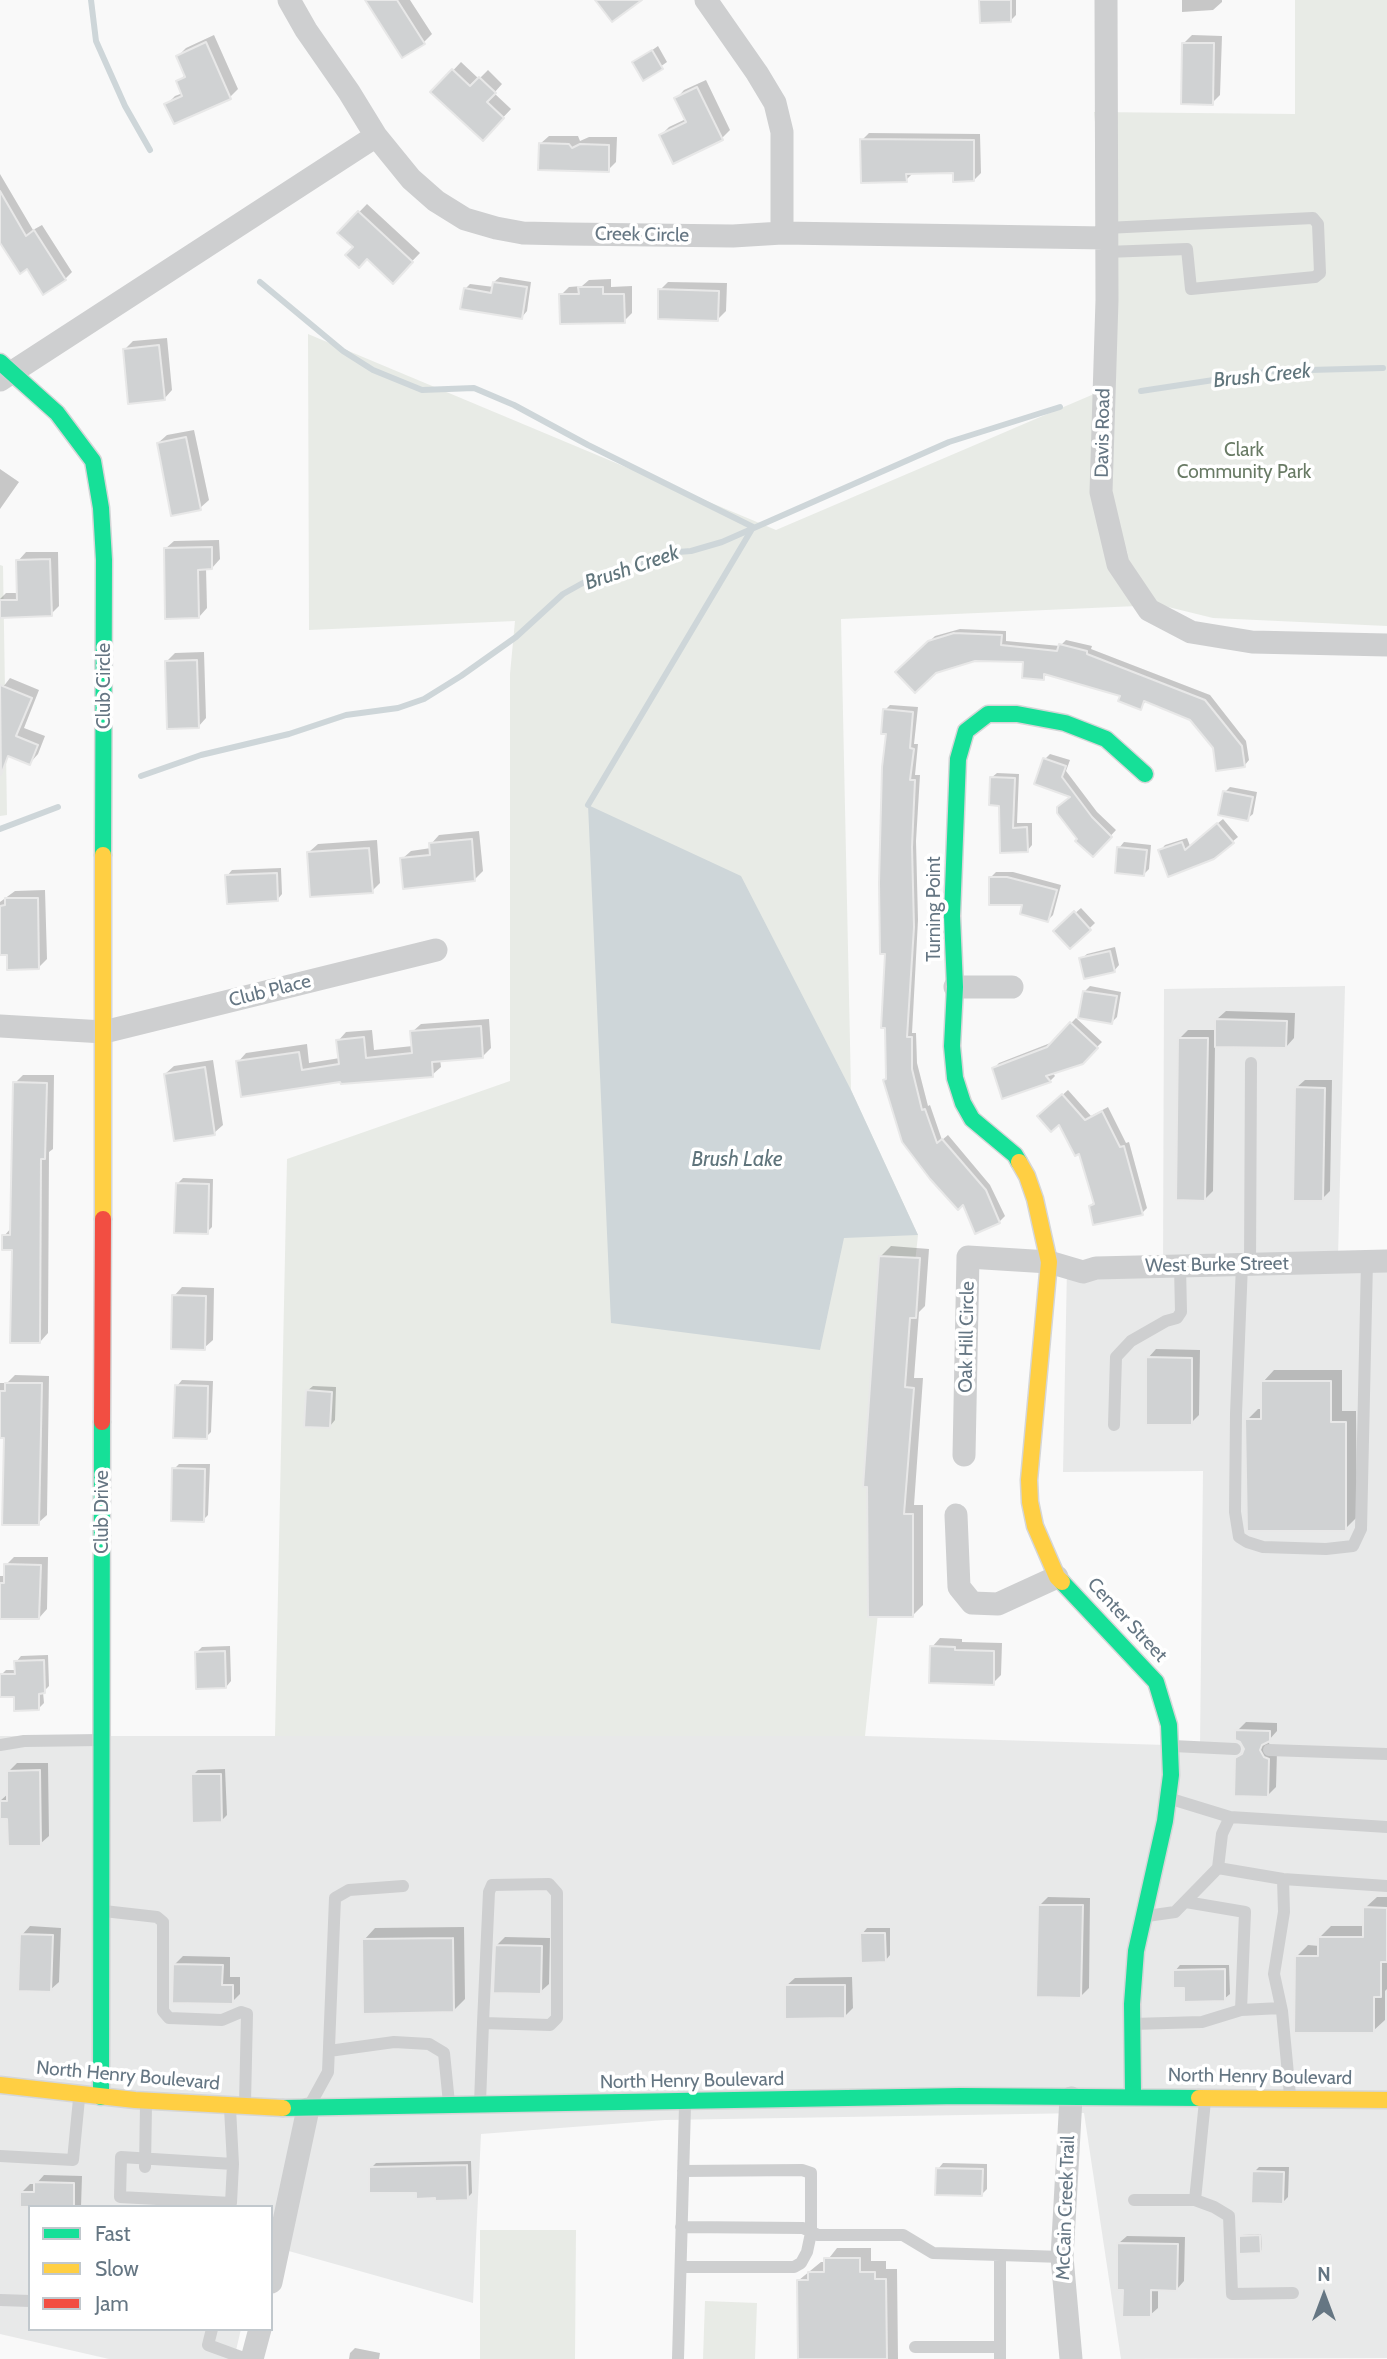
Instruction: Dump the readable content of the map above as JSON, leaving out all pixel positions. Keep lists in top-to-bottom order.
{
  "streets": {
    "main road": [
      "Club Circle",
      "Turning Point",
      "Club Drive",
      "Center Street",
      "North Henry Boulevard"
    ],
    "street": [
      "Creek Circle",
      "Davis Road",
      "Club Place",
      "West Burke Street",
      "Oak Hill Circle",
      "McCain Creek Trail"
    ]
  },
  "crossings": [
    ["Creek Circle", "Davis Road"],
    ["Creek Circle", "Club Circle"],
    ["Club Circle", "Club Place"],
    ["Club Circle", "Club Drive"],
    ["Turning Point", "West Burke Street"],
    ["Turning Point", "Oak Hill Circle"],
    ["Turning Point", "Center Street"],
    ["Club Place", "Club Drive"],
    ["West Burke Street", "Oak Hill Circle"],
    ["West Burke Street", "Center Street"],
    ["Oak Hill Circle", "Center Street"],
    ["Club Drive", "North Henry Boulevard"],
    ["Center Street", "North Henry Boulevard"],
    ["North Henry Boulevard", "McCain Creek Trail"]
  ],
  "water": ["Brush Creek", "Brush Lake"],
  "parks": ["Clark Community Park"],
  "legend": ["Fast", "Slow", "Jam"],
  "north": "top"
}
